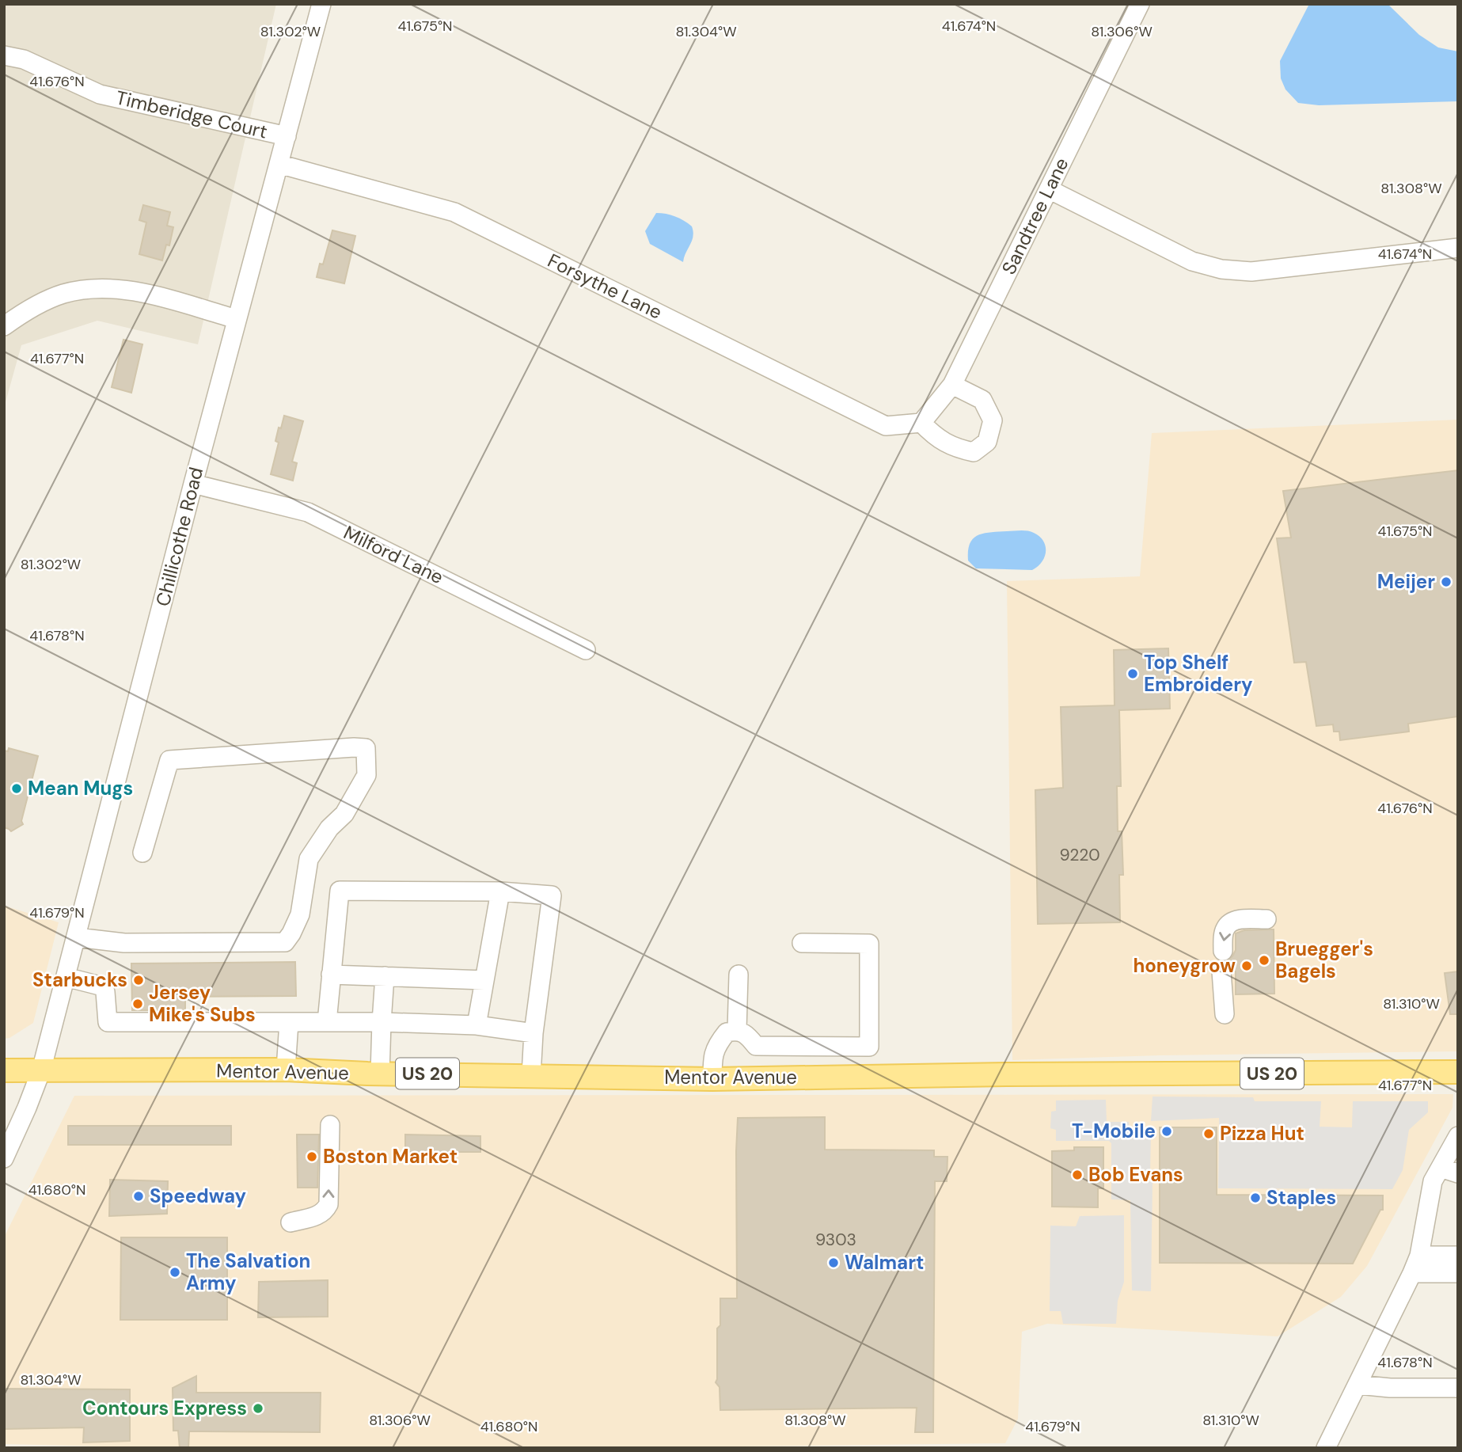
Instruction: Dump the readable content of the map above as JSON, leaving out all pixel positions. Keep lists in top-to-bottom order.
{
  "streets": {
    "main road": ["Mentor Avenue", "US 20"],
    "street": [
      "Timberidge Court",
      "Sandtree Lane",
      "Forsythe Lane",
      "Chillicothe Road",
      "Milford Lane"
    ]
  },
  "crossings": [
    ["Timberidge Court", "Chillicothe Road"],
    ["Sandtree Lane", "Forsythe Lane"],
    ["Forsythe Lane", "Chillicothe Road"],
    ["Chillicothe Road", "Milford Lane"],
    ["Chillicothe Road", "Mentor Avenue"]
  ],
  "places": [
    "Meijer",
    "Top Shelf Embroidery",
    "Mean Mugs",
    "Bruegger's Bagels",
    "honeygrow",
    "Starbucks",
    "Jersey Mike's Subs",
    "T-Mobile",
    "Pizza Hut",
    "Boston Market",
    "Bob Evans",
    "Speedway",
    "Staples",
    "Walmart",
    "The Salvation Army",
    "Contours Express"
  ],
  "house_numbers": ["9220", "9303"],
  "coordinates": [
    "41.675°N",
    "41.674°N",
    "81.302°W",
    "81.304°W",
    "81.306°W",
    "41.676°N",
    "81.308°W",
    "41.677°N",
    "41.678°N",
    "41.679°N",
    "81.310°W",
    "41.680°N"
  ]
}
